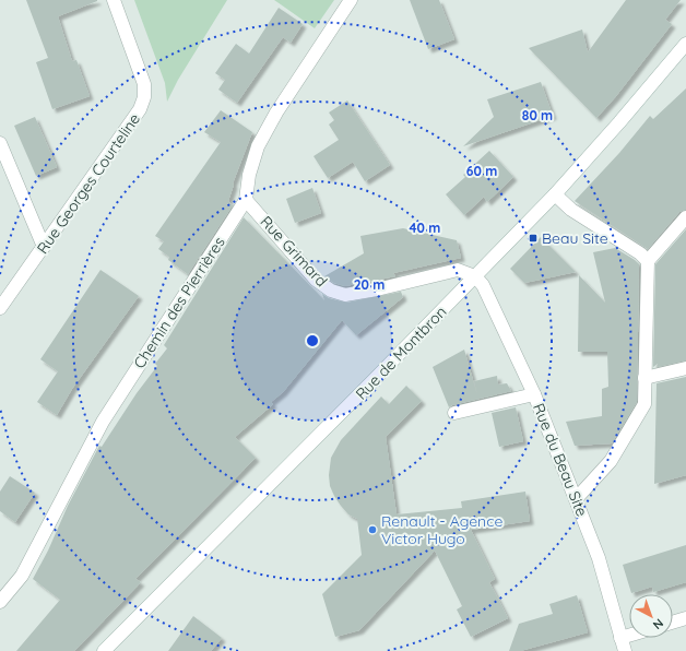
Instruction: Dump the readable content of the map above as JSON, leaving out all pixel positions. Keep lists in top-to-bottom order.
{
  "streets": {
    "street": [
      "Rue Georges Courteline",
      "Rue Grimard",
      "Chemin des Pierrières",
      "Rue de Montbron",
      "Rue du Beau Site"
    ]
  },
  "crossings": [
    ["Rue Grimard", "Chemin des Pierrières"],
    ["Rue Grimard", "Rue de Montbron"],
    ["Rue Grimard", "Rue du Beau Site"],
    ["Rue de Montbron", "Rue du Beau Site"]
  ],
  "places": {
    "transit": ["Beau Site"],
    "other": ["Renault - Agence Victor Hugo"]
  },
  "north": "bottom right",
  "rings": [
    "80 m",
    "60 m",
    "40 m",
    "20 m"
  ]
}
